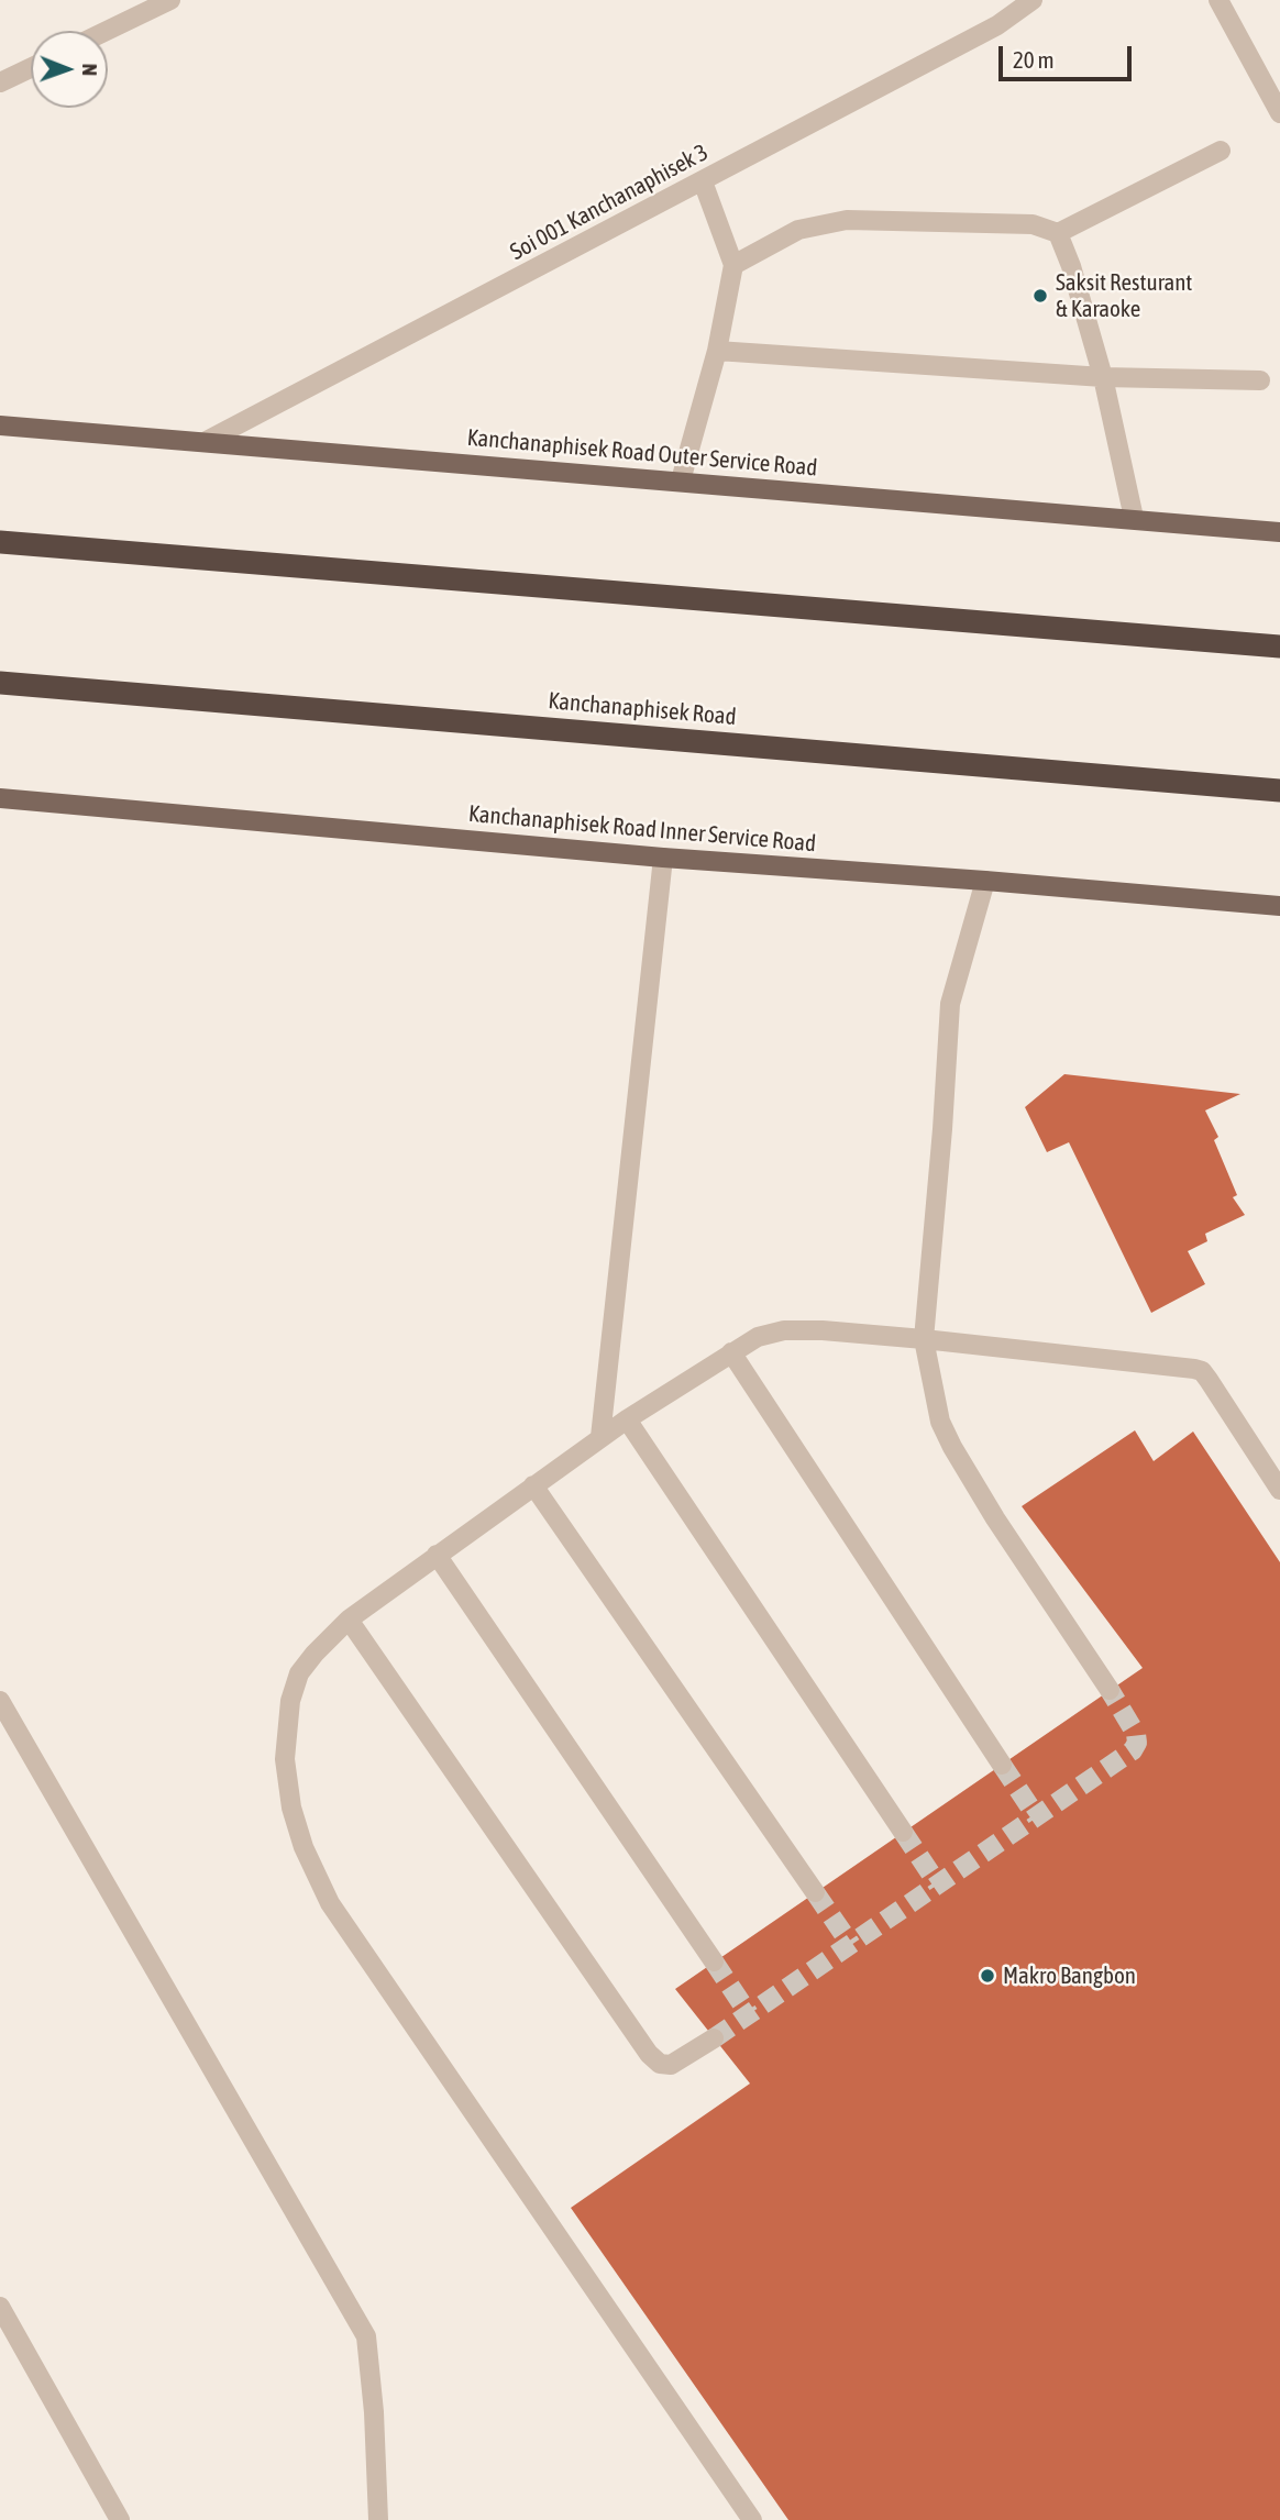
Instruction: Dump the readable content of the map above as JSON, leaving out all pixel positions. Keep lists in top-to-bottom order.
{
  "streets": {
    "highway": ["Kanchanaphisek Road"],
    "main road": ["Kanchanaphisek Road Outer Service Road", "Kanchanaphisek Road Inner Service Road"],
    "street": ["Soi 001 Kanchanaphisek 3"]
  },
  "crossings": [
    ["Soi 001 Kanchanaphisek 3", "Kanchanaphisek Road Outer Service Road"]
  ],
  "places": ["Saksit Resturant & Karaoke", "Makro Bangbon"],
  "scale_bar": "20 m",
  "north": "right"
}
